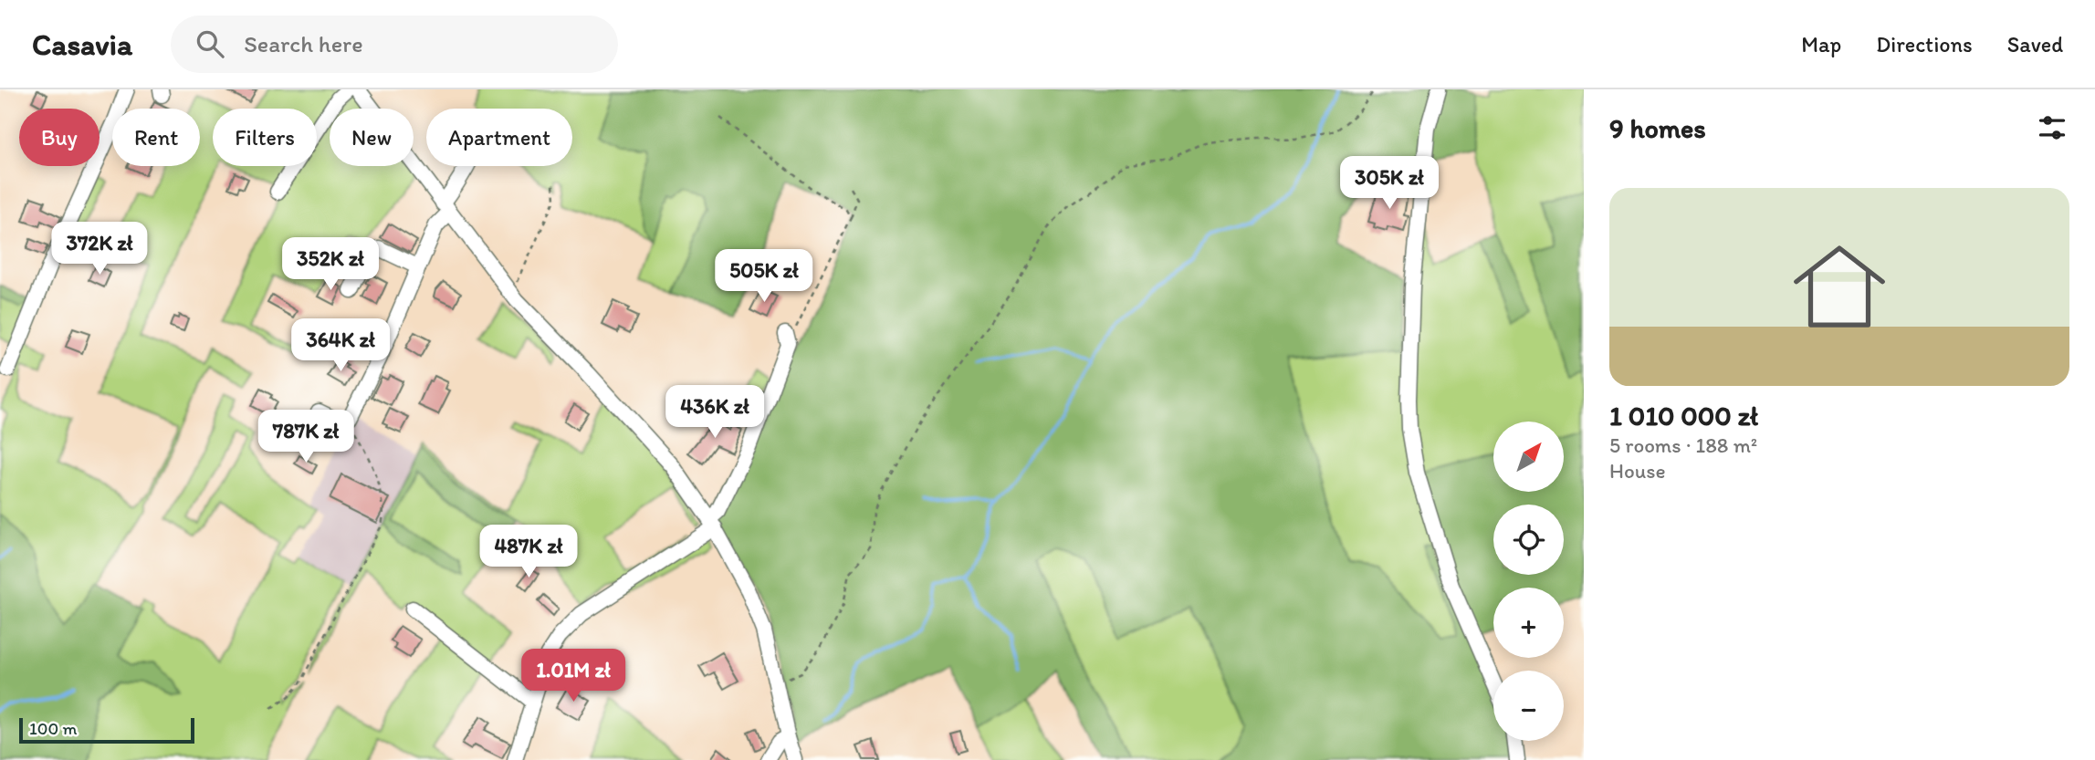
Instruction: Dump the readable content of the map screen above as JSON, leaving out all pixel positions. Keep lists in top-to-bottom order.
{
  "scale_bar": "100 m",
  "north": "top right",
  "page": {
    "header": "Casavia",
    "search": "Search here",
    "nav": ["Map", "Directions", "Saved"],
    "heading": "9 homes",
    "chip": [
      "Buy",
      "Rent",
      "Filters",
      "New",
      "Apartment"
    ],
    "price": [
      "305K zł",
      "372K zł",
      "352K zł",
      "505K zł",
      "364K zł",
      "436K zł",
      "787K zł",
      "487K zł",
      "1.01M zł"
    ],
    "list": [
      {
        "name": "1 010 000 zł",
        "note": "5 rooms · 188 m² · House"
      }
    ],
    "map_buttons": ["+", "−"],
    "scale": "100 m"
  }
}
